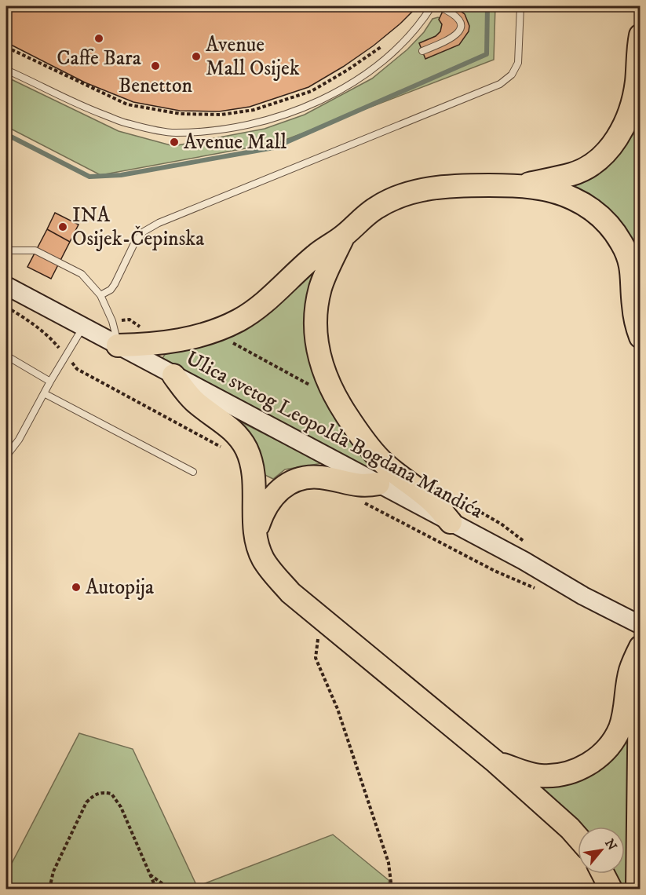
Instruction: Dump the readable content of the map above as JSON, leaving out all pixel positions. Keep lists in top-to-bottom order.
{
  "streets": {
    "main road": ["Ulica svetog Leopolda Bogdana Mandića"]
  },
  "places": [
    "Caffe Bara",
    "Avenue Mall Osijek",
    "Benetton",
    "Avenue Mall",
    "INA Osijek-Čepinska",
    "Autopija"
  ],
  "north": "top right"
}
